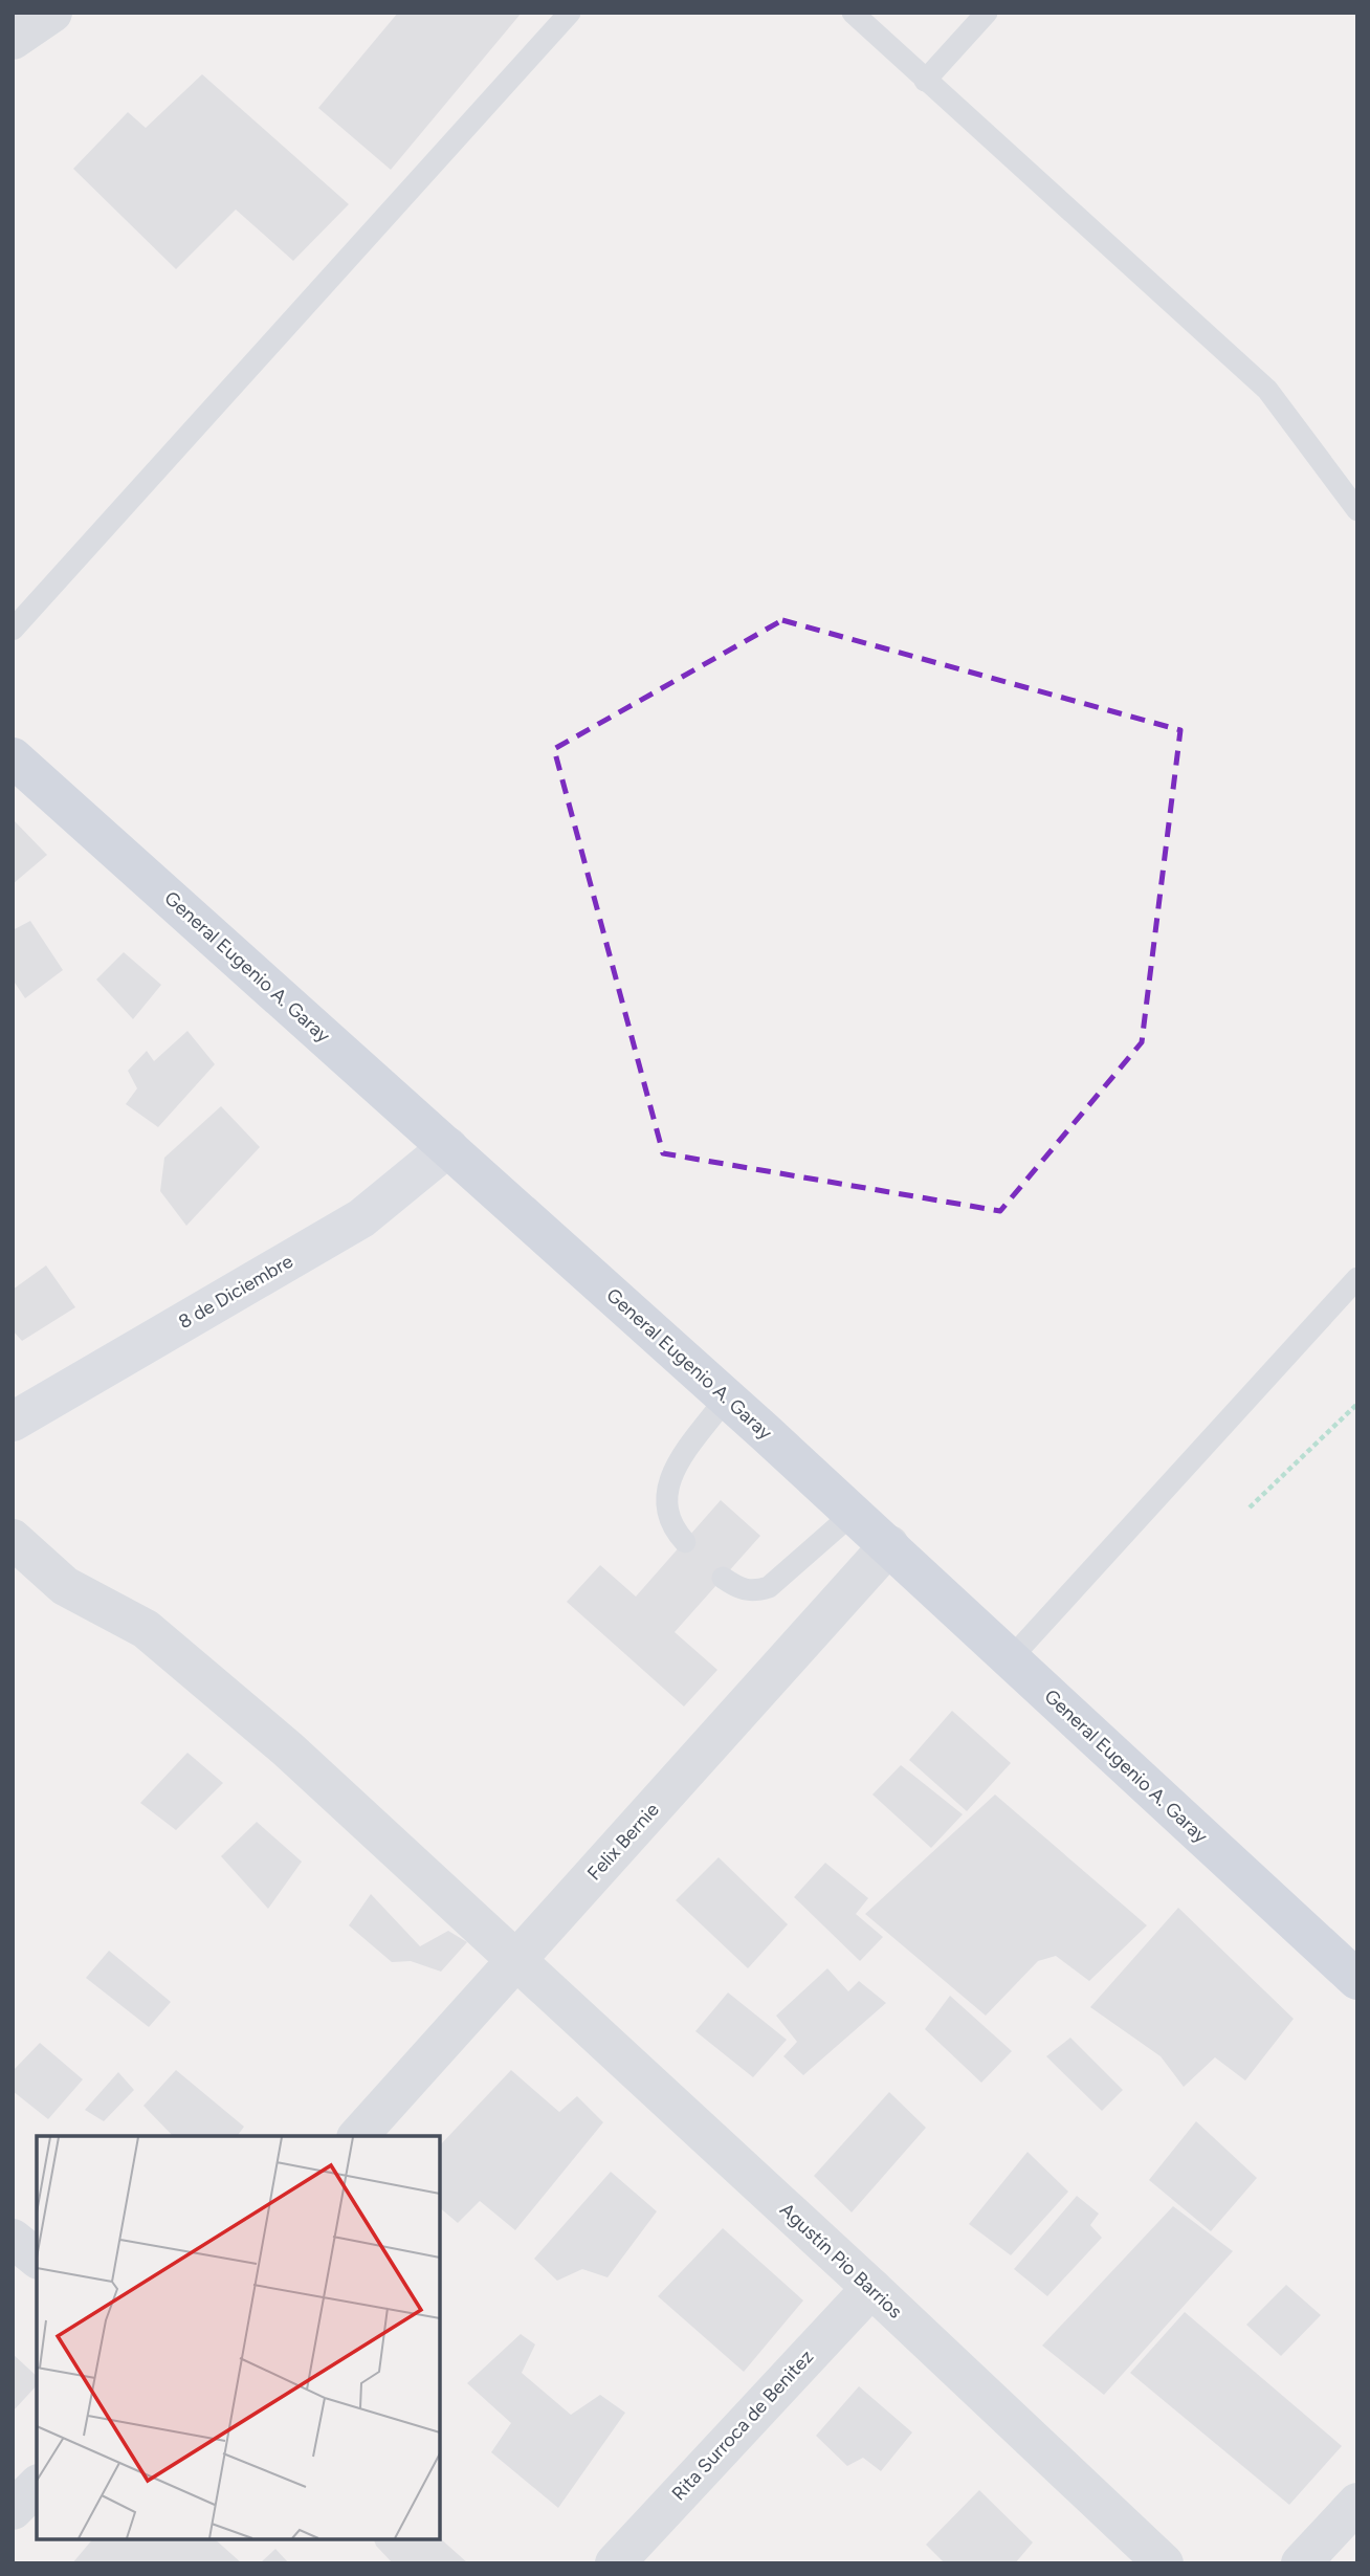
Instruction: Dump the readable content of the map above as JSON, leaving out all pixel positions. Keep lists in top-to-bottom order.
{
  "streets": {
    "main road": ["General Eugenio A. Garay", "8 de Diciembre"],
    "street": ["Felix Bernie", "Agustín Pio Barrios", "Rita Surroca de Benitez"]
  },
  "crossings": [
    ["General Eugenio A. Garay", "8 de Diciembre"],
    ["General Eugenio A. Garay", "Felix Bernie"],
    ["Felix Bernie", "Agustín Pio Barrios"],
    ["Agustín Pio Barrios", "Rita Surroca de Benitez"]
  ]
}
